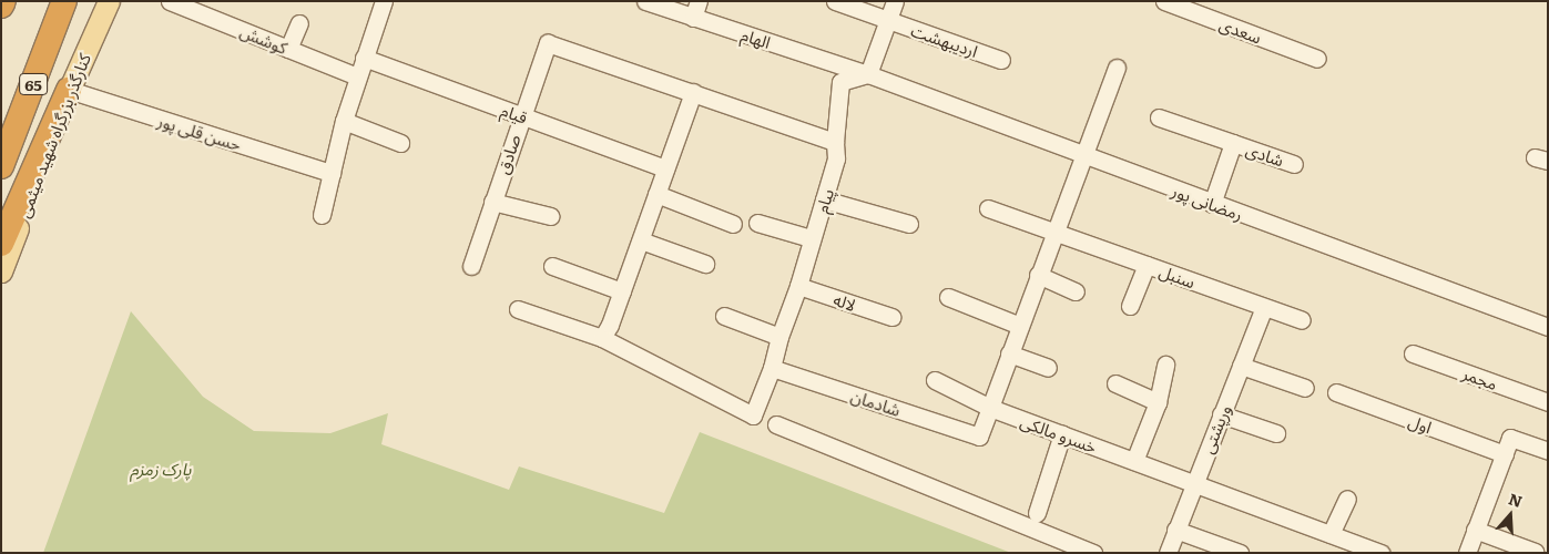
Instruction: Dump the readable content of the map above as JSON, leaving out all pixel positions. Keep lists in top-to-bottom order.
{
  "streets": {
    "highway": ["65"],
    "main road": ["کنارگذر بزرگراه شهید میثمی"],
    "street": [
      "سعدی",
      "الهام",
      "کوشش",
      "اردیبهشت",
      "قیام",
      "حسن قلی پور",
      "صادق",
      "شادی",
      "پیام",
      "رمضانی پور",
      "سنبل",
      "لاله",
      "مجمر",
      "شادمان",
      "اول",
      "ورپشتی",
      "خسرو مالکی"
    ]
  },
  "crossings": [
    ["الهام", "پیام"],
    ["الهام", "رمضانی پور"],
    ["قیام", "صادق"],
    ["حسن قلی پور", "کنارگذر بزرگراه شهید میثمی"],
    ["شادی", "رمضانی پور"],
    ["پیام", "رمضانی پور"],
    ["پیام", "لاله"],
    ["پیام", "شادمان"],
    ["سنبل", "ورپشتی"],
    ["شادمان", "خسرو مالکی"],
    ["ورپشتی", "خسرو مالکی"]
  ],
  "parks": ["پارک زمزم"],
  "north": "top"
}
